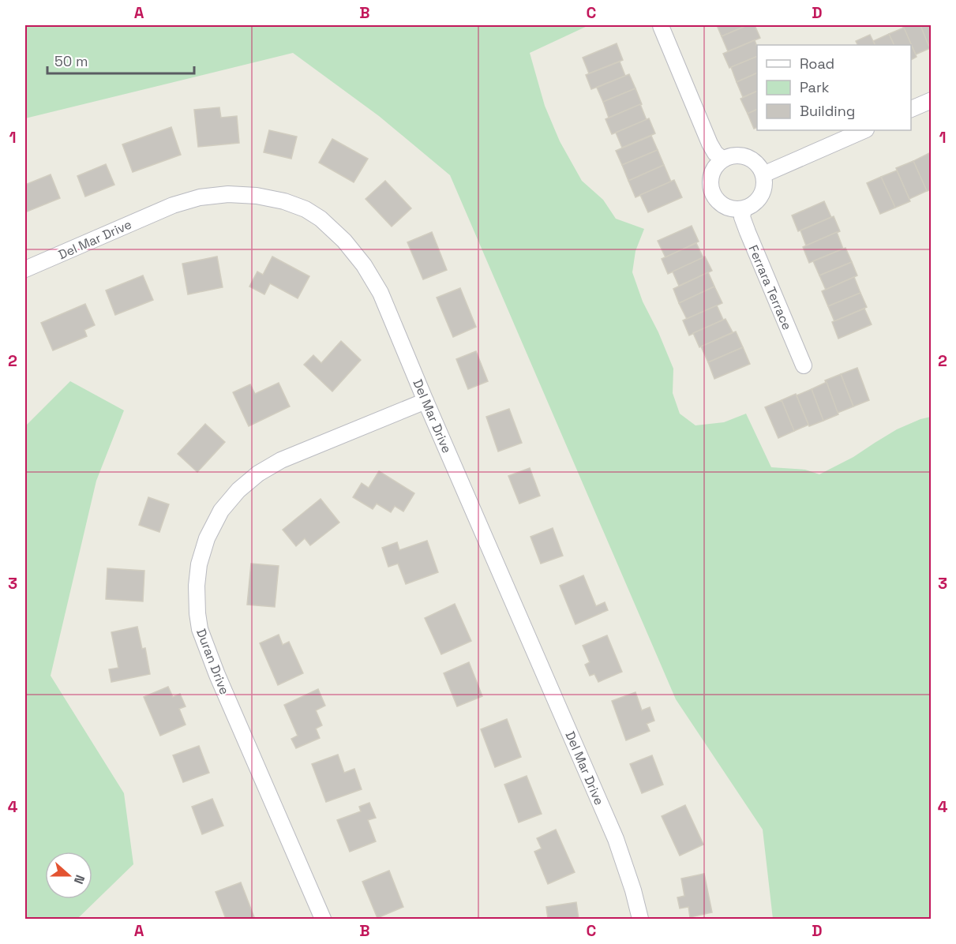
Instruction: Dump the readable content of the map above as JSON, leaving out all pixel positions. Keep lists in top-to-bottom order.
{
  "streets": {
    "street": ["Del Mar Drive", "Ferrara Terrace", "Duran Drive"]
  },
  "crossings": [
    ["Del Mar Drive", "Duran Drive"]
  ],
  "legend": ["Road", "Park", "Building"],
  "scale_bar": "50 m",
  "north": "right",
  "grid": {
    "columns": [
      "A",
      "B",
      "C",
      "D"
    ],
    "rows": [
      "1",
      "2",
      "3",
      "4"
    ]
  }
}
